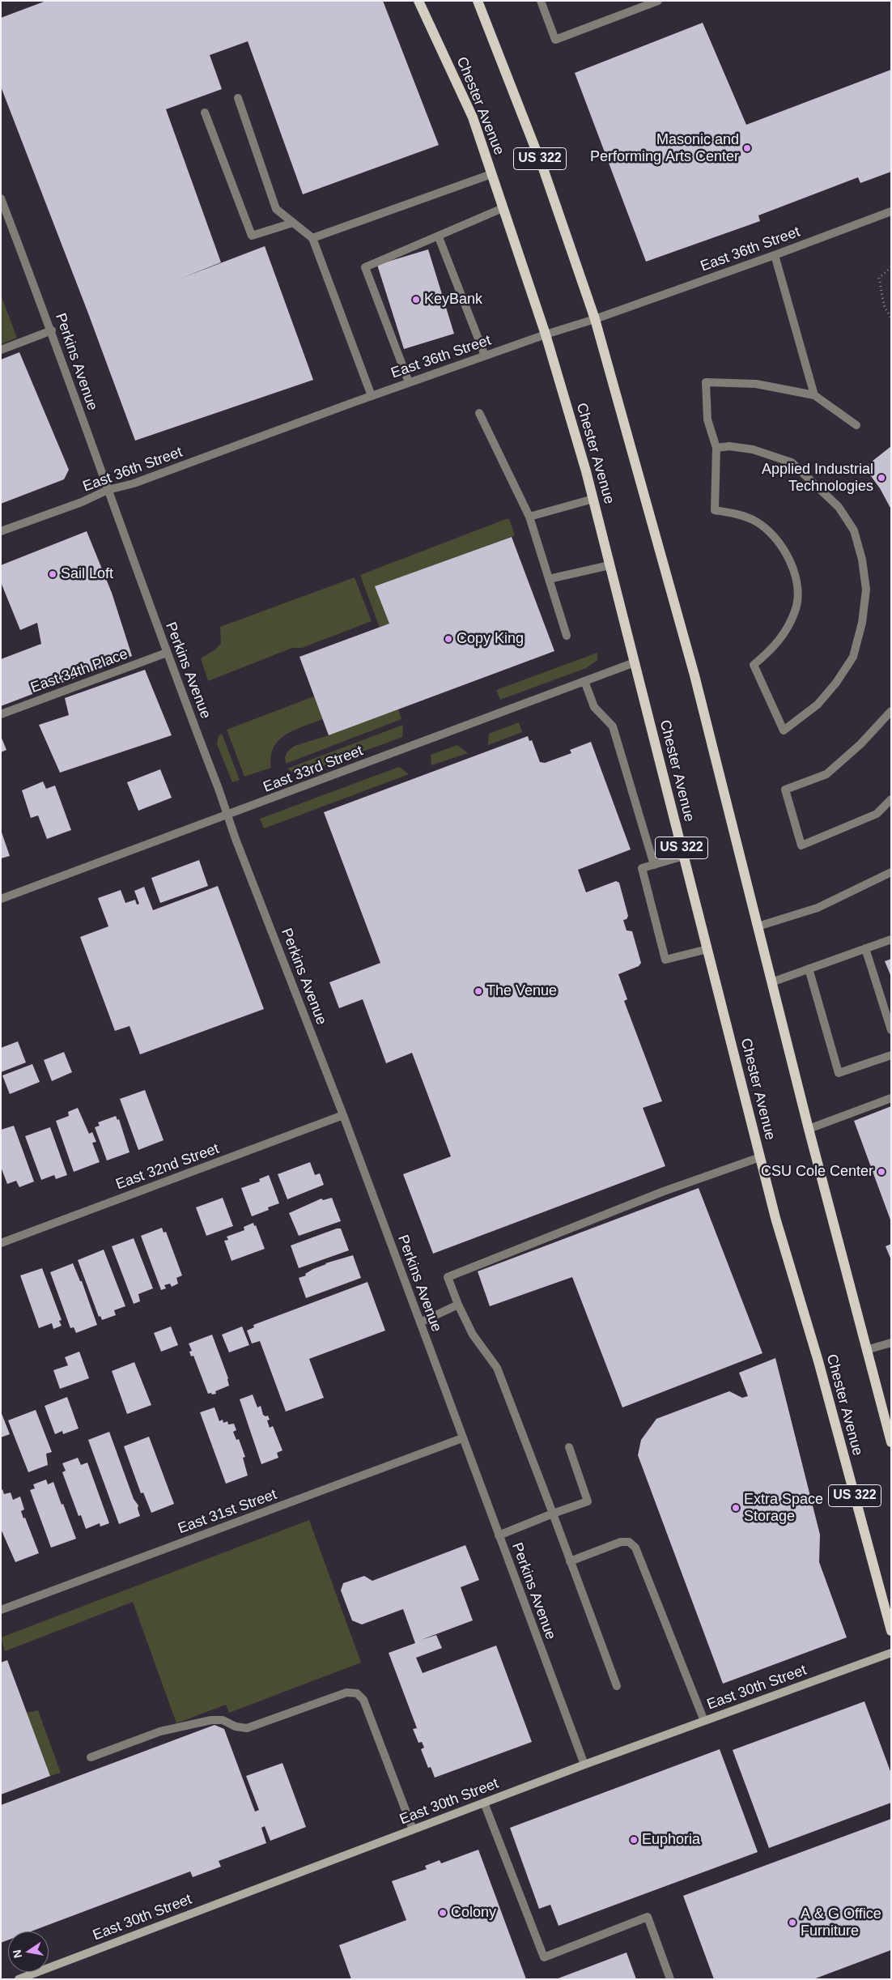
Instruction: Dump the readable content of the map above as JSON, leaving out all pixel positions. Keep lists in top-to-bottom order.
{
  "streets": {
    "main road": ["Chester Avenue", "US 322", "East 30th Street"],
    "street": [
      "East 36th Street",
      "Perkins Avenue",
      "East 34th Place",
      "East 33rd Street",
      "East 32nd Street",
      "East 31st Street"
    ]
  },
  "crossings": [
    ["Chester Avenue", "East 36th Street"],
    ["Chester Avenue", "East 33rd Street"],
    ["US 322", "East 36th Street"],
    ["East 36th Street", "Perkins Avenue"],
    ["Perkins Avenue", "East 34th Place"],
    ["Perkins Avenue", "East 33rd Street"],
    ["Perkins Avenue", "East 32nd Street"],
    ["Perkins Avenue", "East 31st Street"],
    ["Perkins Avenue", "East 30th Street"]
  ],
  "places": [
    "Masonic and Performing Arts Center",
    "KeyBank",
    "Applied Industrial Technologies",
    "Sail Loft",
    "Copy King",
    "The Venue",
    "CSU Cole Center",
    "Extra Space Storage",
    "Euphoria",
    "Colony",
    "A & G Office Furniture"
  ],
  "north": "left"
}
